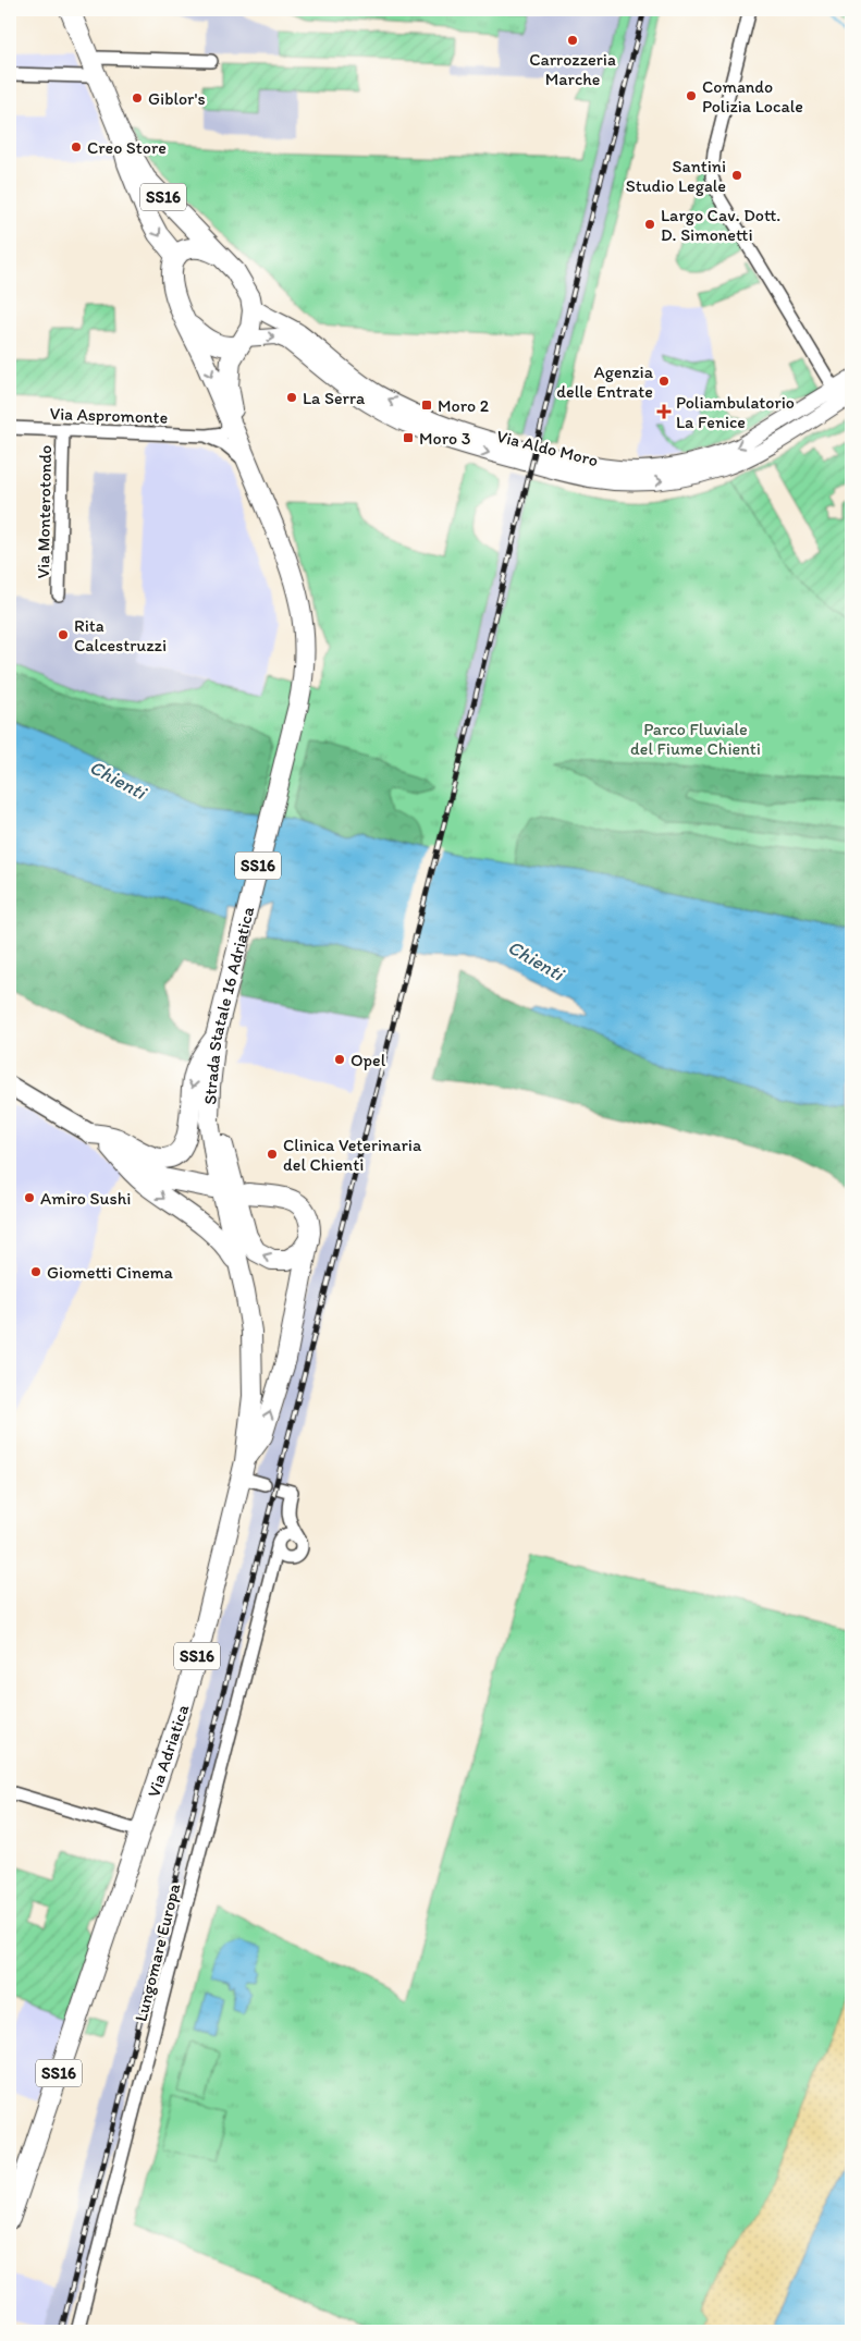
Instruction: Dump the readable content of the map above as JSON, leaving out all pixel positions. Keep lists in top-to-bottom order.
{
  "streets": {
    "main road": ["SS16", "Strada Statale 16 Adriatica", "Via Adriatica"],
    "street": [
      "Via Aspromonte",
      "Via Aldo Moro",
      "Via Monterotondo",
      "Lungomare Europa"
    ]
  },
  "crossings": [
    ["SS16", "Via Aspromonte"],
    ["SS16", "Via Aldo Moro"],
    ["SS16", "Strada Statale 16 Adriatica"],
    ["Via Aspromonte", "Via Monterotondo"],
    ["Via Aspromonte", "Strada Statale 16 Adriatica"],
    ["Via Aldo Moro", "Strada Statale 16 Adriatica"],
    ["Strada Statale 16 Adriatica", "Via Adriatica"]
  ],
  "water": ["Chienti"],
  "parks": ["Parco Fluviale del Fiume Chienti"],
  "places": {
    "other": [
      "Carrozzeria Marche",
      "Comando Polizia Locale",
      "Giblor's",
      "Creo Store",
      "Santini Studio Legale",
      "Largo Cav. Dott. D. Simonetti",
      "Agenzia delle Entrate",
      "La Serra",
      "Rita Calcestruzzi",
      "Opel",
      "Clinica Veterinaria del Chienti",
      "Amiro Sushi",
      "Giometti Cinema"
    ],
    "transit": ["Moro 2", "Moro 3"],
    "health": ["Poliambulatorio La Fenice"]
  }
}
